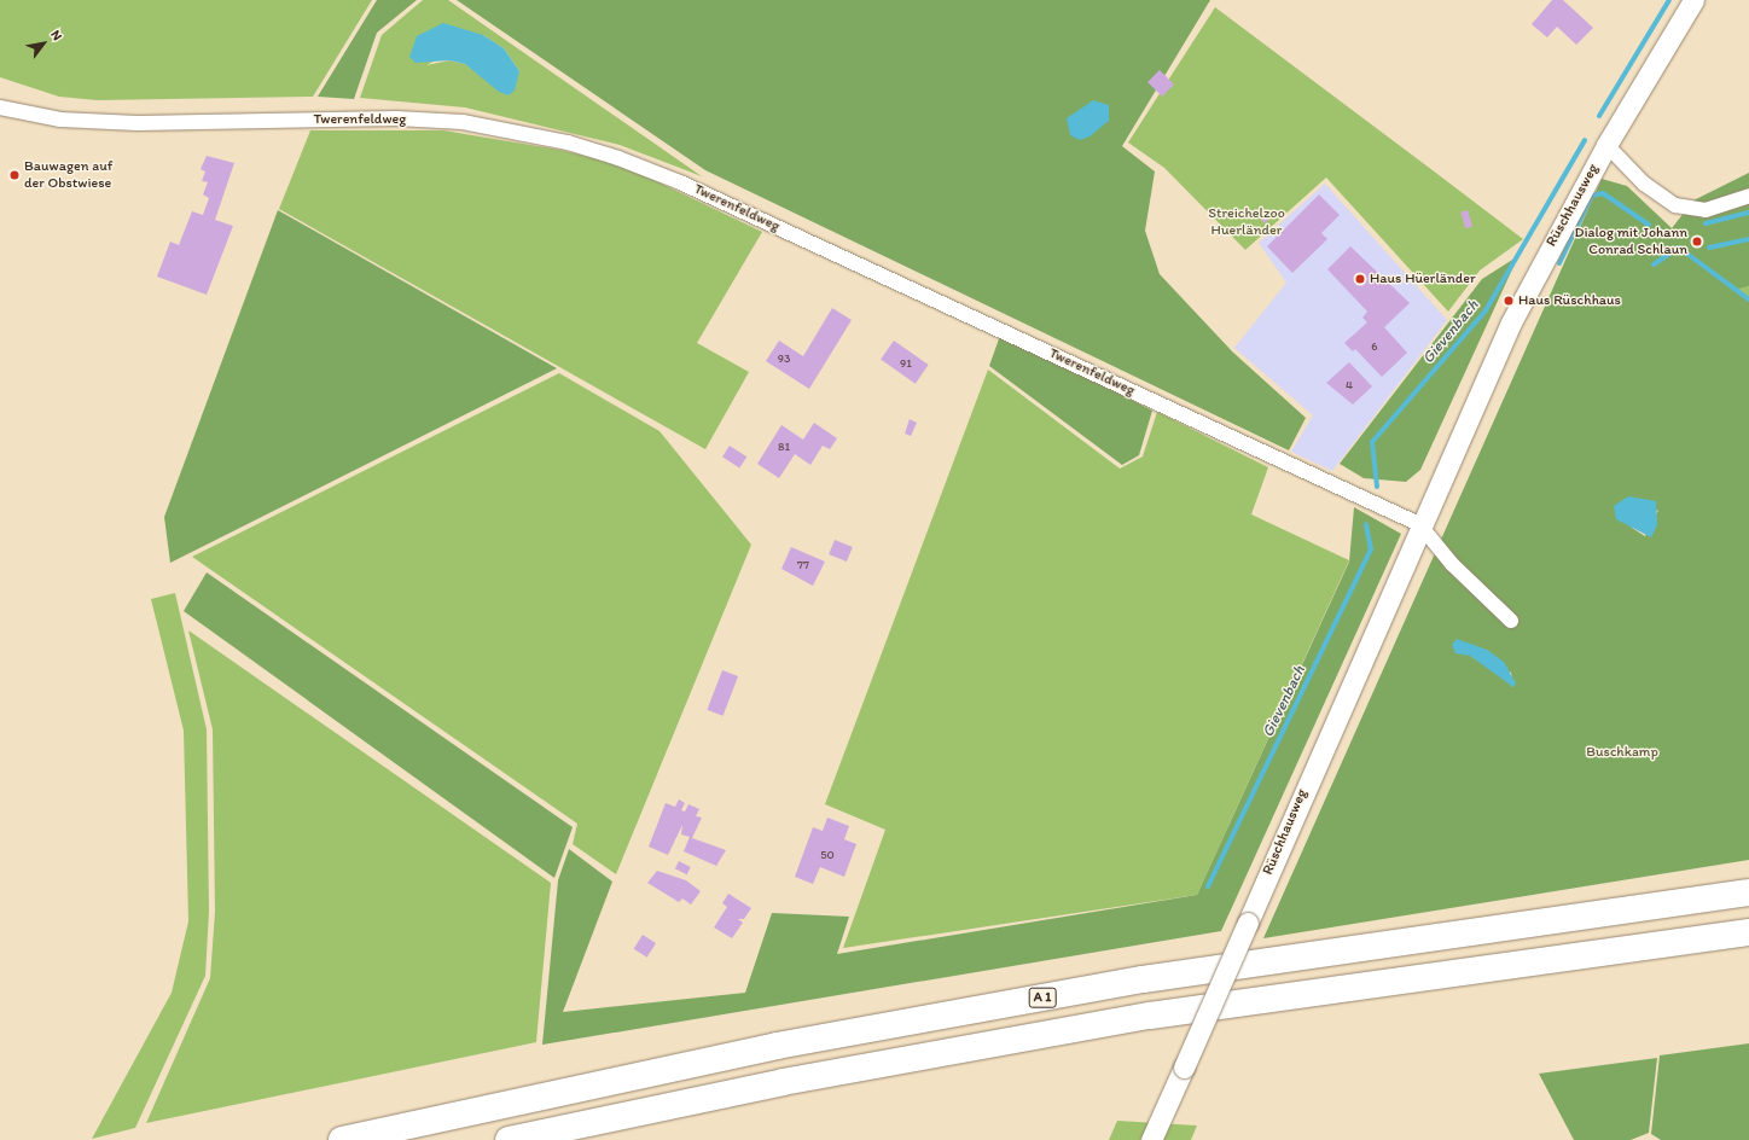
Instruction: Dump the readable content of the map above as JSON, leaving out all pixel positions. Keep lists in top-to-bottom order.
{
  "streets": {
    "highway": ["A 1"],
    "main road": ["Rüschhausweg"],
    "street": ["Twerenfeldweg"]
  },
  "crossings": [
    ["Twerenfeldweg", "Rüschhausweg"]
  ],
  "water": ["Gievenbach"],
  "parks": ["Streichelzoo Huerländer", "Buschkamp"],
  "places": [
    "Bauwagen auf der Obstwiese",
    "Dialog mit Johann Conrad Schlaun",
    "Haus Hüerländer",
    "Haus Rüschhaus"
  ],
  "house_numbers": [
    "6",
    "93",
    "91",
    "4",
    "81",
    "77",
    "50"
  ],
  "north": "top right"
}
